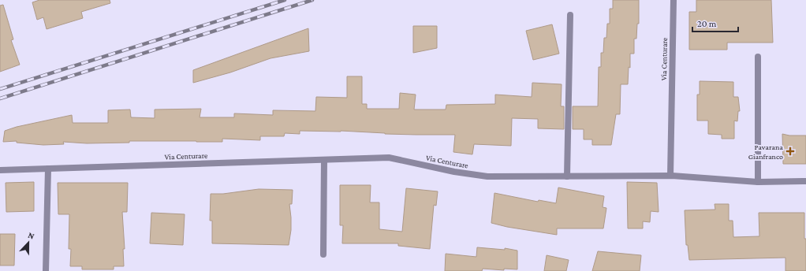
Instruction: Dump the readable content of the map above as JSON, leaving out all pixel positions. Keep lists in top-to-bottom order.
{
  "streets": {
    "street": ["Via Centurare"]
  },
  "places": {
    "health": ["Pavarana Gianfranco"]
  },
  "scale_bar": "20 m",
  "north": "top"
}
